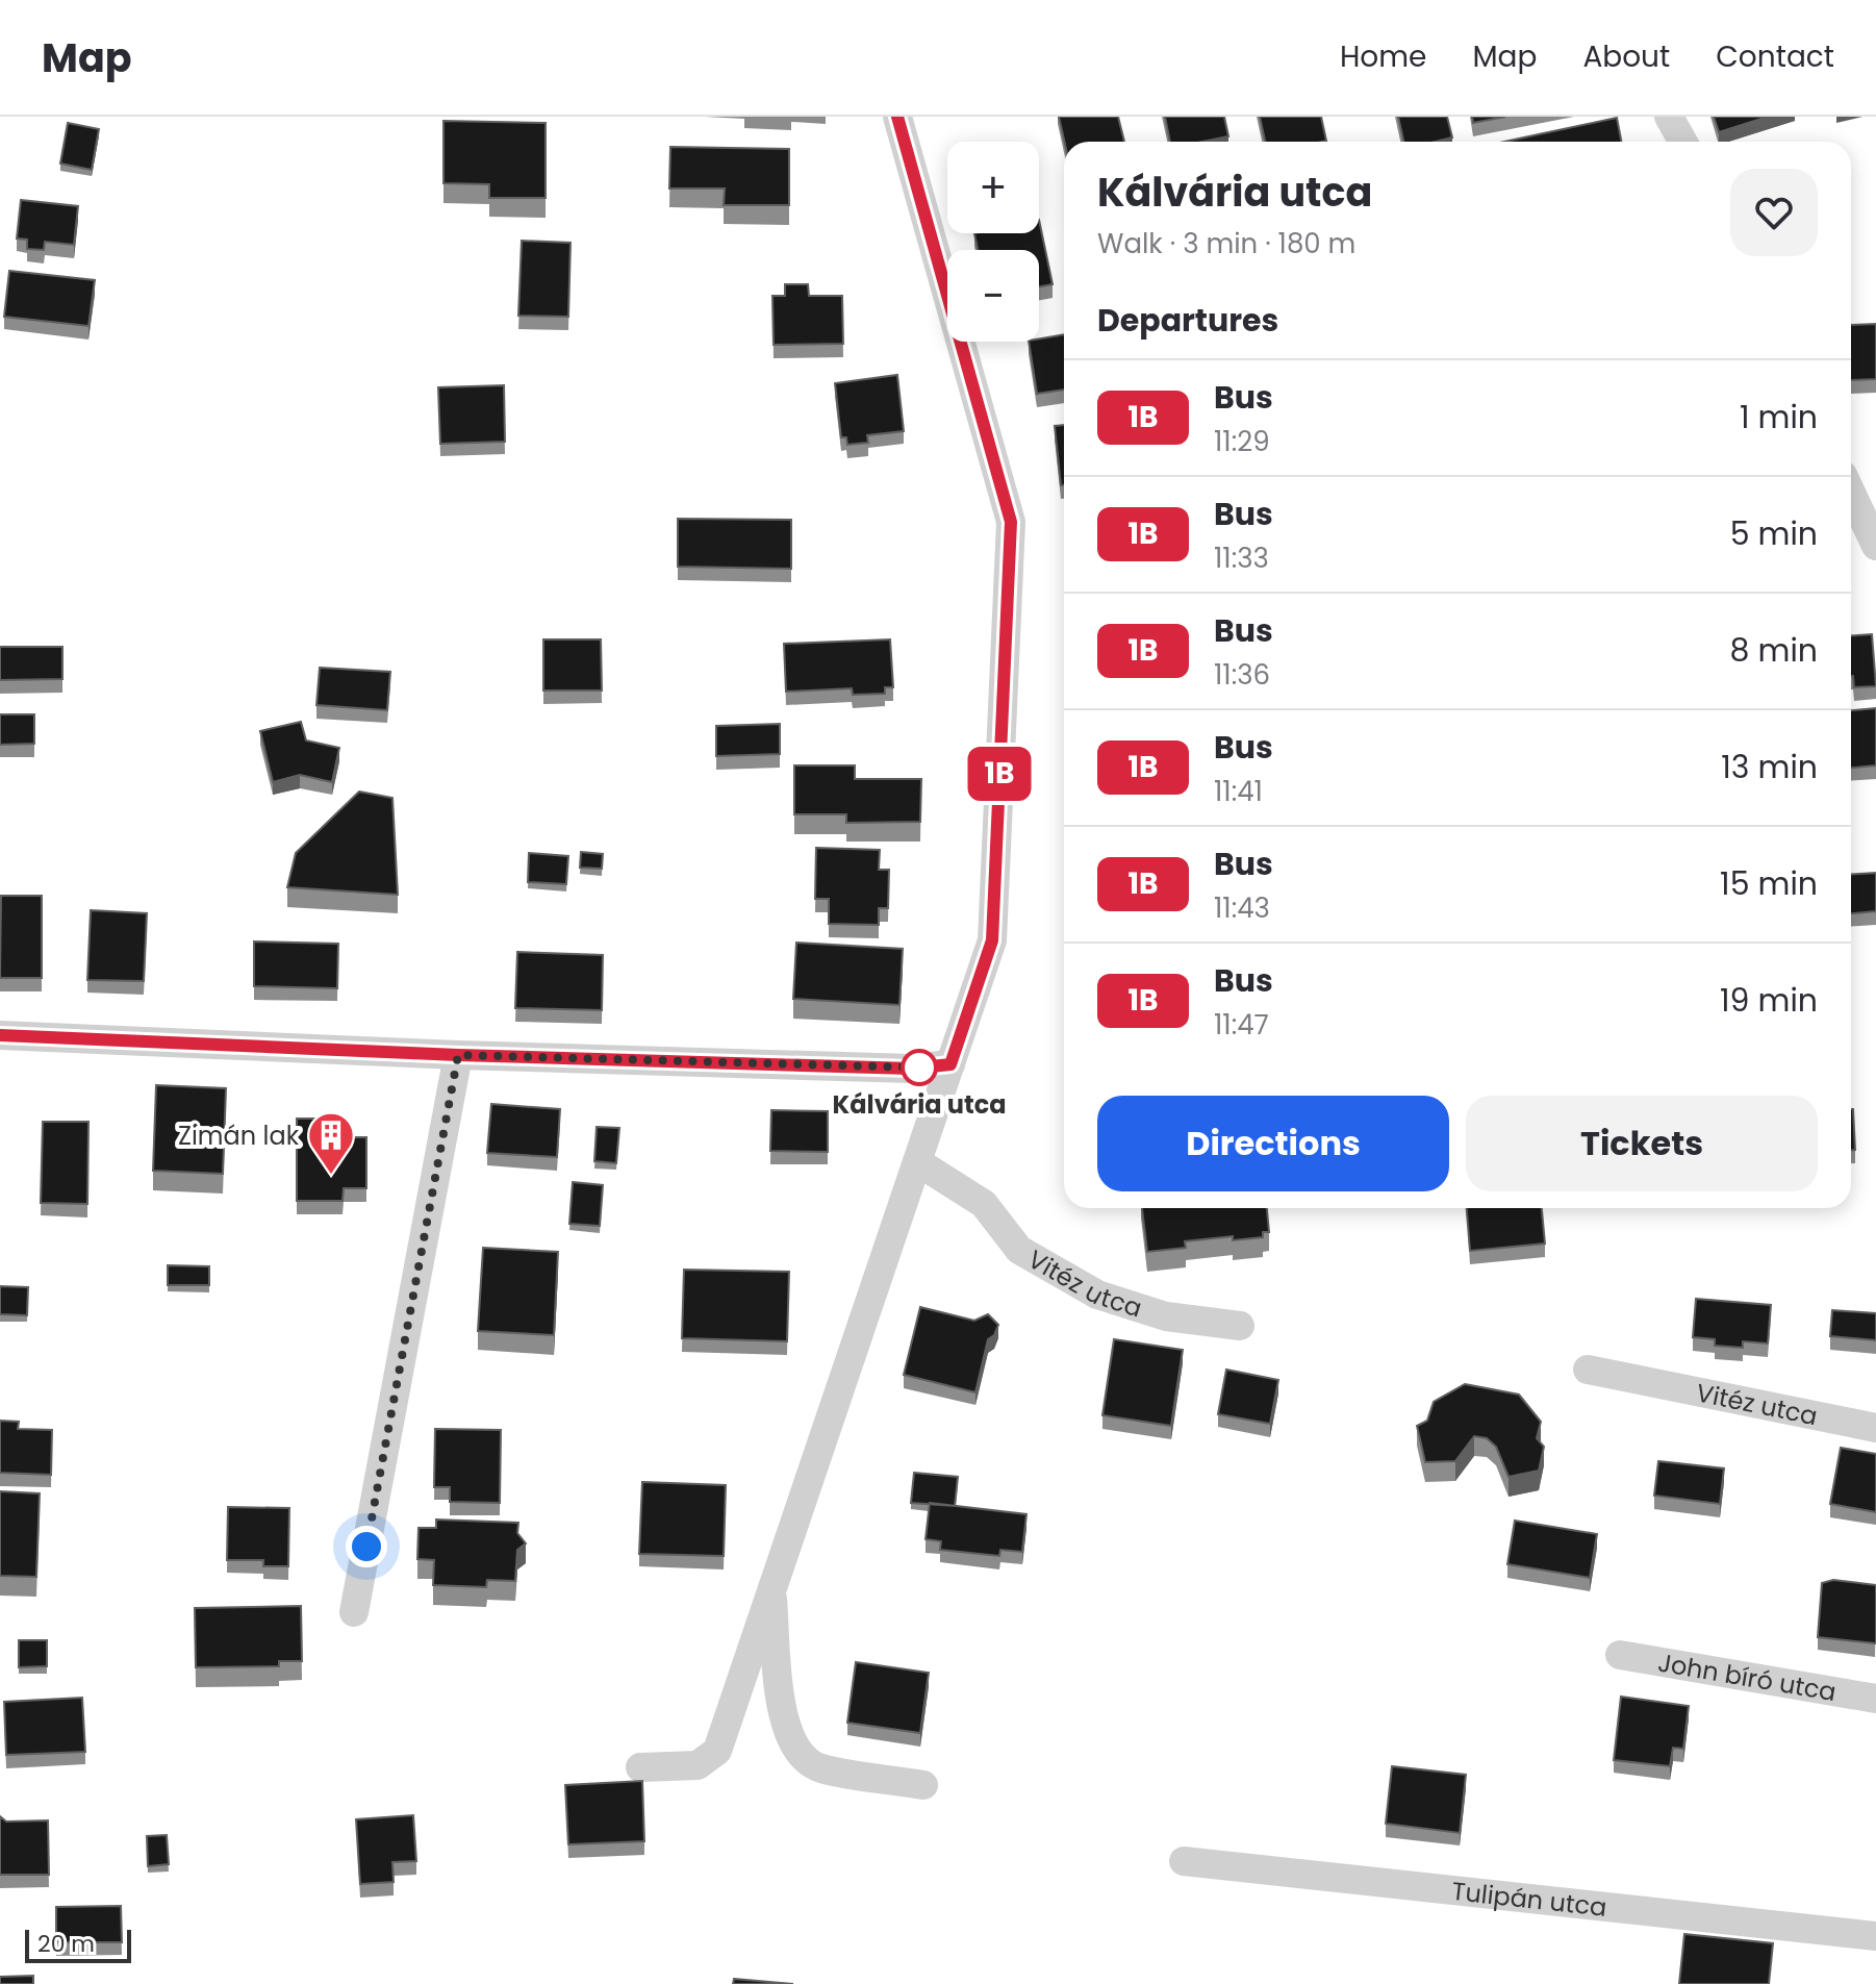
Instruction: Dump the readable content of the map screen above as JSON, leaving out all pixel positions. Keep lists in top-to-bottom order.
{
  "streets": {
    "street": ["Vitéz utca", "John bíró utca", "Tulipán utca"]
  },
  "places": {
    "other": ["Kálvária utca"],
    "building": ["Zimán lak"]
  },
  "lines": ["bus line 1B"],
  "scale_bar": "20 m",
  "page": {
    "header": "Map",
    "nav": [
      "Home",
      "Map",
      "About",
      "Contact"
    ],
    "on_map": "1B",
    "map_buttons": ["+", "−"],
    "heading": [
      ["Kálvária utca", "Walk · 3 min · 180 m"],
      "Departures"
    ],
    "list": [
      {
        "mark": "1B",
        "name": "Bus",
        "note": "11:29",
        "value": "1 min"
      },
      {
        "mark": "1B",
        "name": "Bus",
        "note": "11:33",
        "value": "5 min"
      },
      {
        "mark": "1B",
        "name": "Bus",
        "note": "11:36",
        "value": "8 min"
      },
      {
        "mark": "1B",
        "name": "Bus",
        "note": "11:41",
        "value": "13 min"
      },
      {
        "mark": "1B",
        "name": "Bus",
        "note": "11:43",
        "value": "15 min"
      },
      {
        "mark": "1B",
        "name": "Bus",
        "note": "11:47",
        "value": "19 min"
      }
    ],
    "buttons": ["Directions", "Tickets"],
    "scale": "20 m"
  }
}
